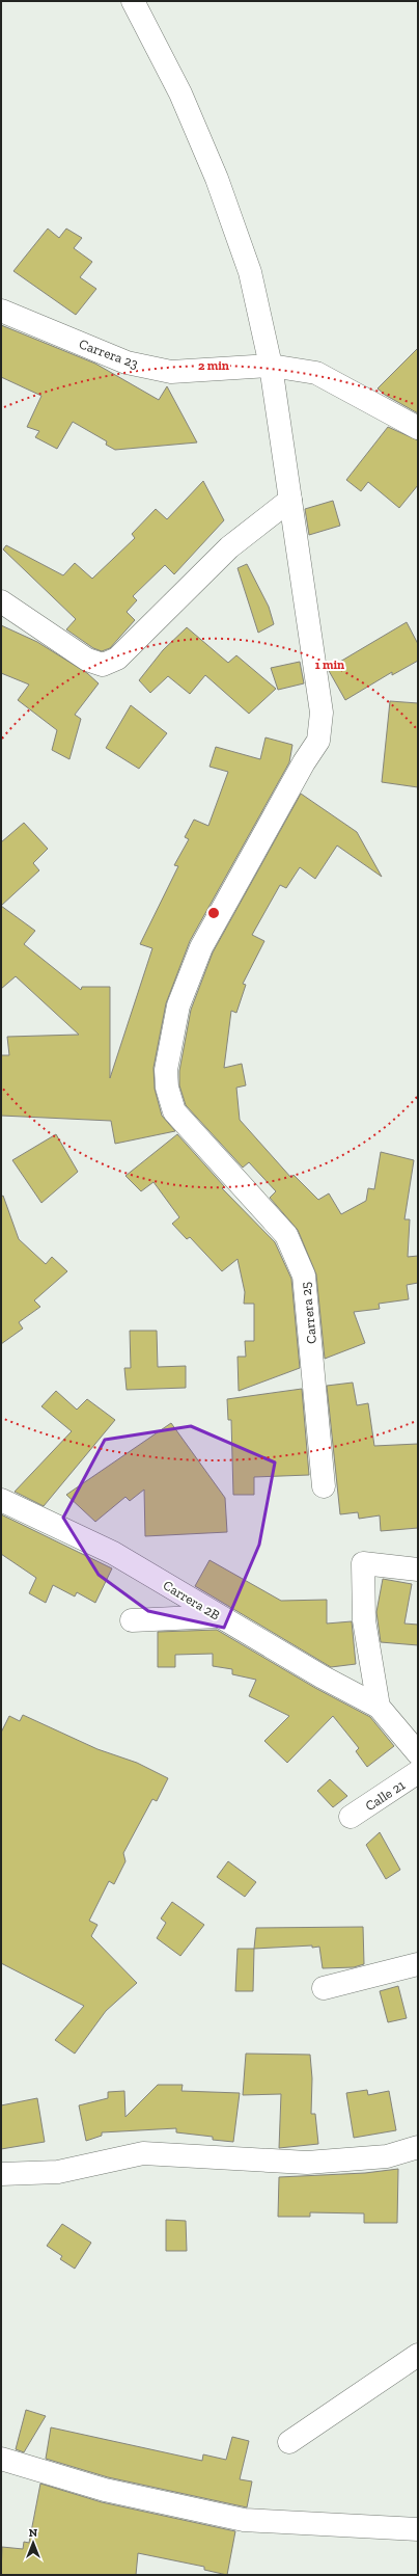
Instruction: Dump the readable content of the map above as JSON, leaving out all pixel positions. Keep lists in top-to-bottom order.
{
  "streets": {
    "street": [
      "Carrera 23",
      "Carrera 25",
      "Carrera 2B",
      "Calle 21"
    ]
  },
  "crossings": [
    ["Carrera 23", "Carrera 25"]
  ],
  "north": "top",
  "rings": ["2 min", "1 min"]
}
